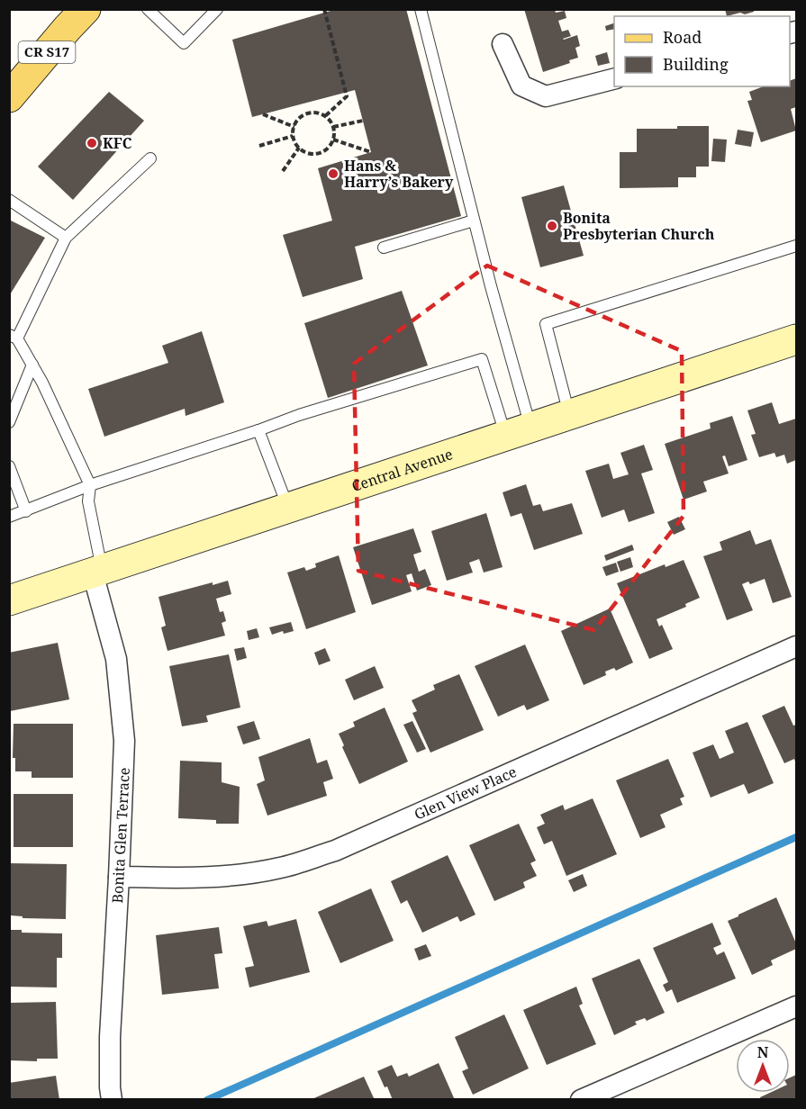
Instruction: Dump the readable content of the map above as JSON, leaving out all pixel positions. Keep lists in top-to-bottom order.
{
  "streets": {
    "main road": ["CR S17", "Central Avenue"],
    "street": ["Glen View Place", "Bonita Glen Terrace"]
  },
  "crossings": [
    ["Central Avenue", "Bonita Glen Terrace"],
    ["Glen View Place", "Bonita Glen Terrace"]
  ],
  "places": ["KFC", "Hans & Harry’s Bakery", "Bonita Presbyterian Church"],
  "legend": ["Road", "Building"],
  "north": "top"
}
